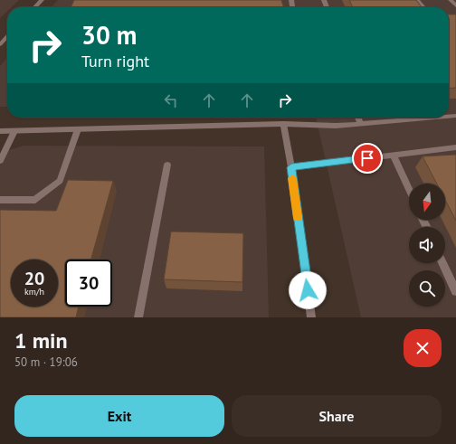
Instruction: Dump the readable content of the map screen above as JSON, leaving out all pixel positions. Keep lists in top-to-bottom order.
{
  "north": "bottom",
  "page": {
    "turn": ["30 m", "Turn right"],
    "speed": "20 km/h",
    "limit": "30",
    "heading": ["1 min", "50 m · 19:06"],
    "buttons": ["Exit", "Share"]
  }
}
